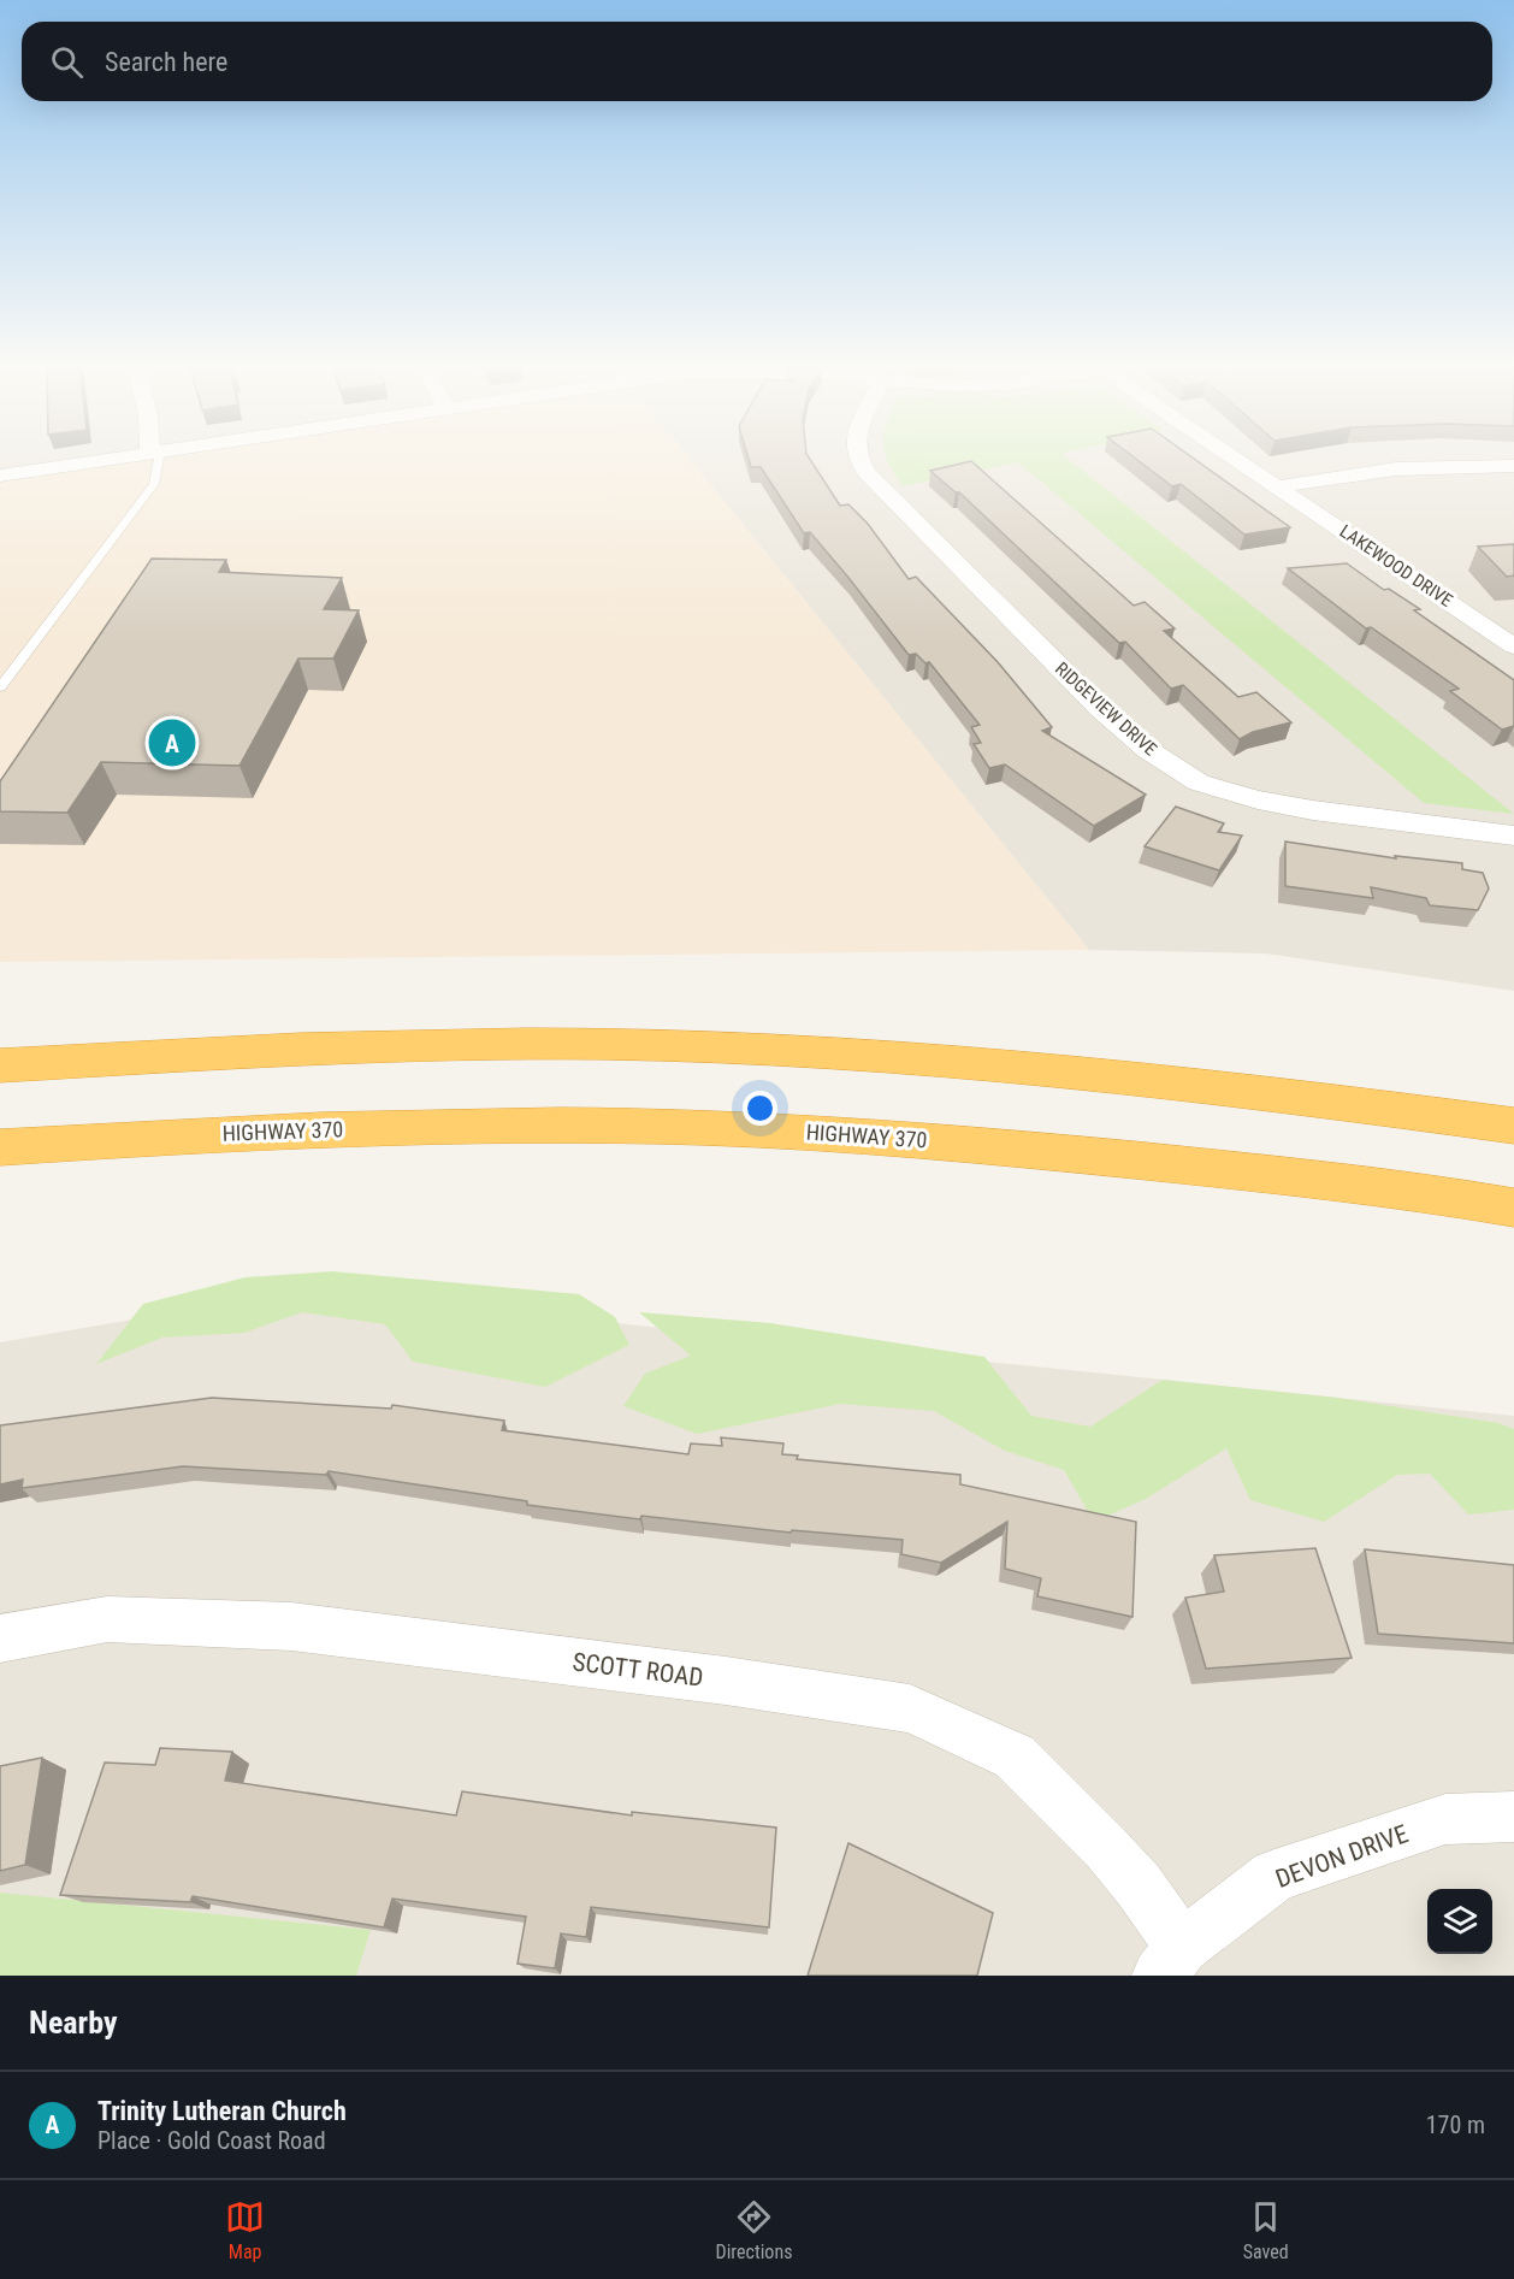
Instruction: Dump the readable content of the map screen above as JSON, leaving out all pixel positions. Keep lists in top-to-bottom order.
{
  "streets": {
    "highway": ["HIGHWAY 370"],
    "street": [
      "LAKEWOOD DRIVE",
      "RIDGEVIEW DRIVE",
      "SCOTT ROAD",
      "DEVON DRIVE"
    ]
  },
  "crossings": [
    ["SCOTT ROAD", "DEVON DRIVE"]
  ],
  "page": {
    "search": "Search here",
    "pins": "A",
    "heading": "Nearby",
    "list": [
      {
        "mark": "A",
        "name": "Trinity Lutheran Church",
        "note": "Place · Gold Coast Road",
        "value": "170 m"
      }
    ],
    "nav": ["Map", "Directions", "Saved"]
  }
}
